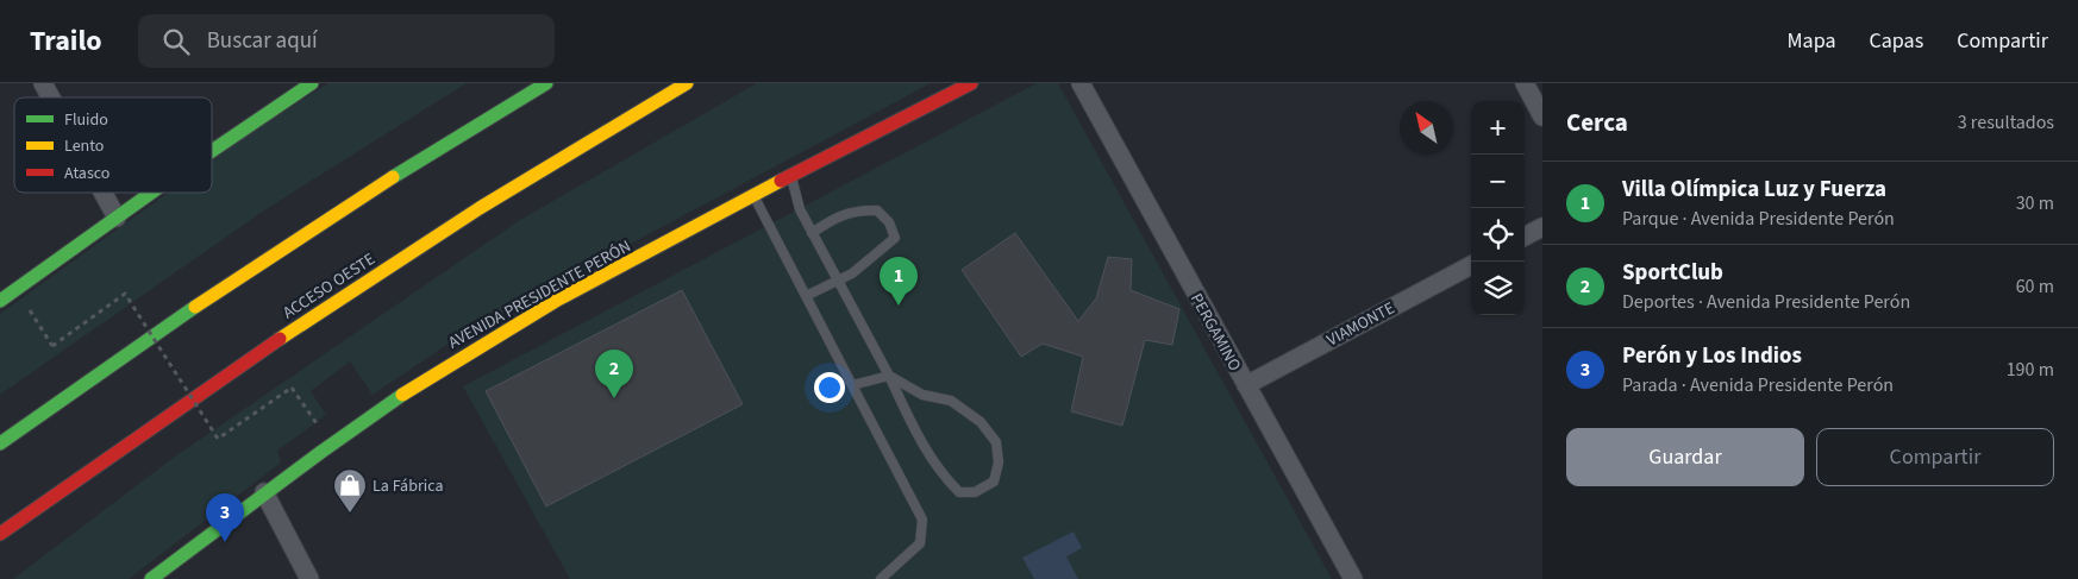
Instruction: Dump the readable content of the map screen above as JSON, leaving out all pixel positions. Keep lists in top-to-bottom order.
{
  "streets": {
    "main road": ["ACCESO OESTE", "AVENIDA PRESIDENTE PERÓN"],
    "street": ["VIAMONTE", "PERGAMINO"]
  },
  "crossings": [
    ["VIAMONTE", "PERGAMINO"]
  ],
  "places": {
    "shop": ["La Fábrica"]
  },
  "legend": ["Fluido", "Lento", "Atasco"],
  "north": "top left",
  "page": {
    "header": "Trailo",
    "search": "Buscar aquí",
    "nav": ["Mapa", "Capas", "Compartir"],
    "heading": ["Cerca", "3 resultados"],
    "map_buttons": ["+", "−"],
    "list": [
      {
        "mark": "1",
        "name": "Villa Olímpica Luz y Fuerza",
        "note": "Parque · Avenida Presidente Perón",
        "value": "30 m"
      },
      {
        "mark": "2",
        "name": "SportClub",
        "note": "Deportes · Avenida Presidente Perón",
        "value": "60 m"
      },
      {
        "mark": "3",
        "name": "Perón y Los Indios",
        "note": "Parada · Avenida Presidente Perón",
        "value": "190 m"
      }
    ],
    "pins": ["1", "2", "3"],
    "buttons": ["Guardar", "Compartir"]
  }
}
